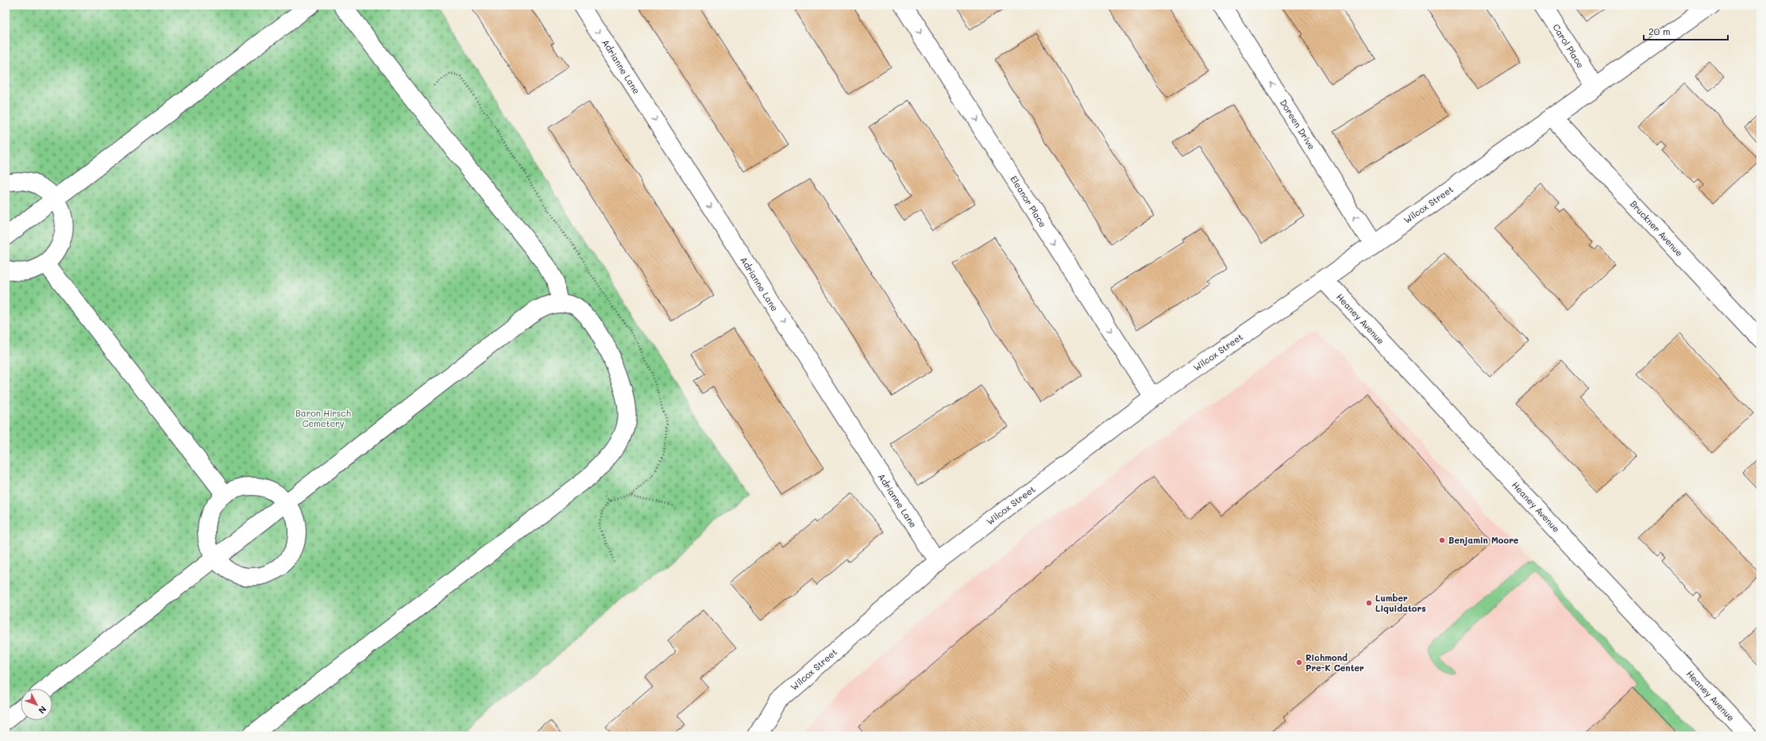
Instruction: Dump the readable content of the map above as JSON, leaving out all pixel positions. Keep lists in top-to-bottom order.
{
  "streets": {
    "street": [
      "Carol Place",
      "Adrianne Lane",
      "Doreen Drive",
      "Eleanor Place",
      "Wilcox Street",
      "Bruckner Avenue",
      "Heaney Avenue"
    ]
  },
  "crossings": [
    ["Carol Place", "Wilcox Street"],
    ["Adrianne Lane", "Wilcox Street"],
    ["Doreen Drive", "Wilcox Street"],
    ["Eleanor Place", "Wilcox Street"],
    ["Wilcox Street", "Bruckner Avenue"],
    ["Wilcox Street", "Heaney Avenue"]
  ],
  "one_way": ["Adrianne Lane", "Doreen Drive", "Eleanor Place"],
  "parks": ["Baron Hirsch Cemetery"],
  "places": ["Benjamin Moore", "Lumber Liquidators", "Richmond Pre-K Center"],
  "scale_bar": "20 m",
  "north": "bottom right"
}
